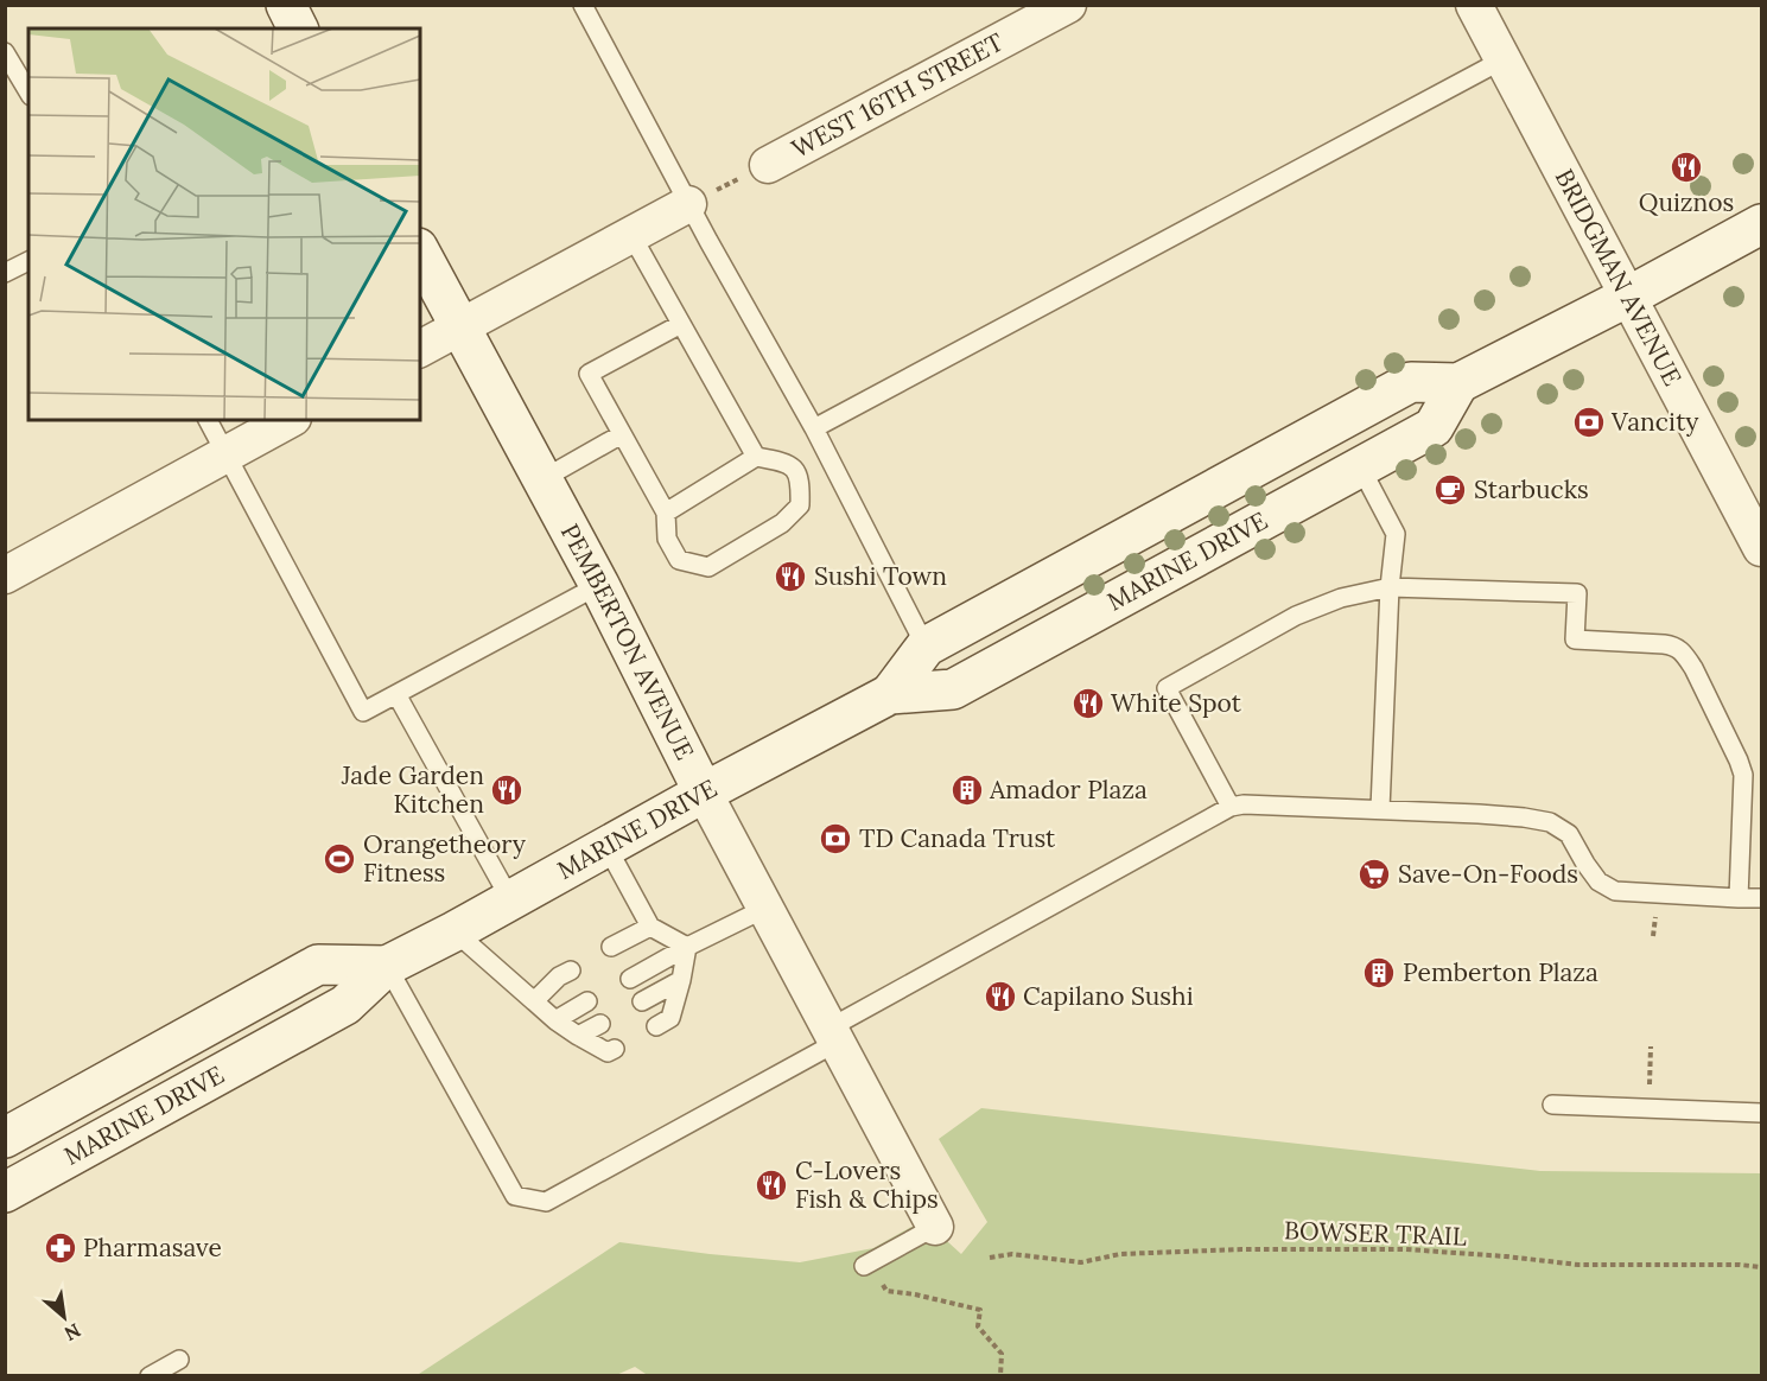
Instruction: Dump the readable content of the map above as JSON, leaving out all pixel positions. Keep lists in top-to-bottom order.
{
  "streets": {
    "main road": ["MARINE DRIVE", "PEMBERTON AVENUE"],
    "street": ["WEST 16TH STREET", "BRIDGMAN AVENUE"],
    "path": ["BOWSER TRAIL"]
  },
  "crossings": [
    ["BRIDGMAN AVENUE", "MARINE DRIVE"],
    ["MARINE DRIVE", "PEMBERTON AVENUE"]
  ],
  "places": {
    "restaurant": [
      "Quiznos",
      "Sushi Town",
      "White Spot",
      "Jade Garden Kitchen",
      "Capilano Sushi",
      "C-Lovers Fish & Chips"
    ],
    "bank": ["Vancity", "TD Canada Trust"],
    "cafe": ["Starbucks"],
    "building": ["Amador Plaza", "Pemberton Plaza"],
    "sports": ["Orangetheory Fitness"],
    "supermarket": ["Save-On-Foods"],
    "pharmacy": ["Pharmasave"]
  },
  "north": "bottom right"
}
